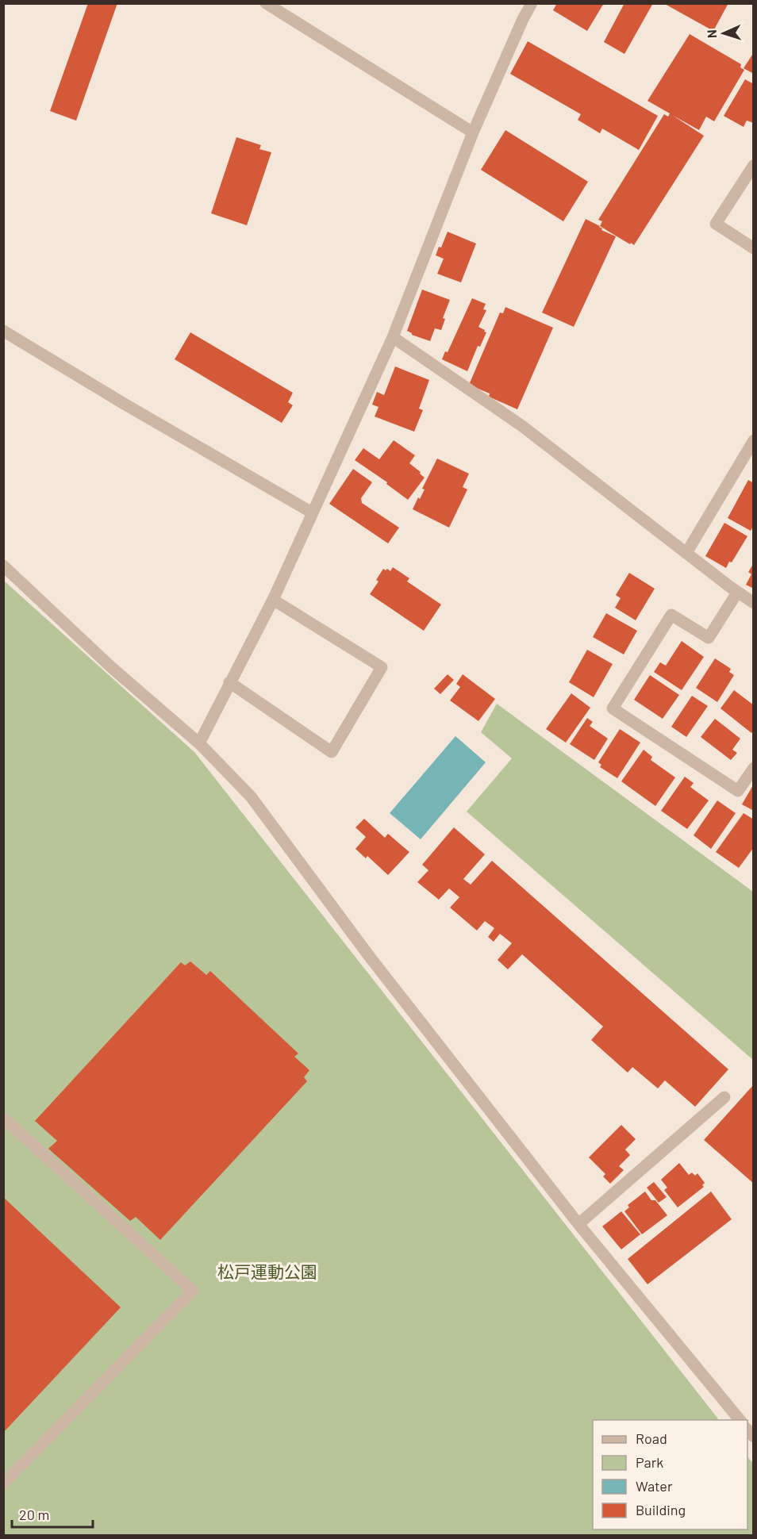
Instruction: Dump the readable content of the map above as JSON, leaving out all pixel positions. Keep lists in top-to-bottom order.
{
  "parks": ["松戸運動公園"],
  "legend": [
    "Road",
    "Park",
    "Water",
    "Building"
  ],
  "scale_bar": "20 m",
  "north": "left"
}
